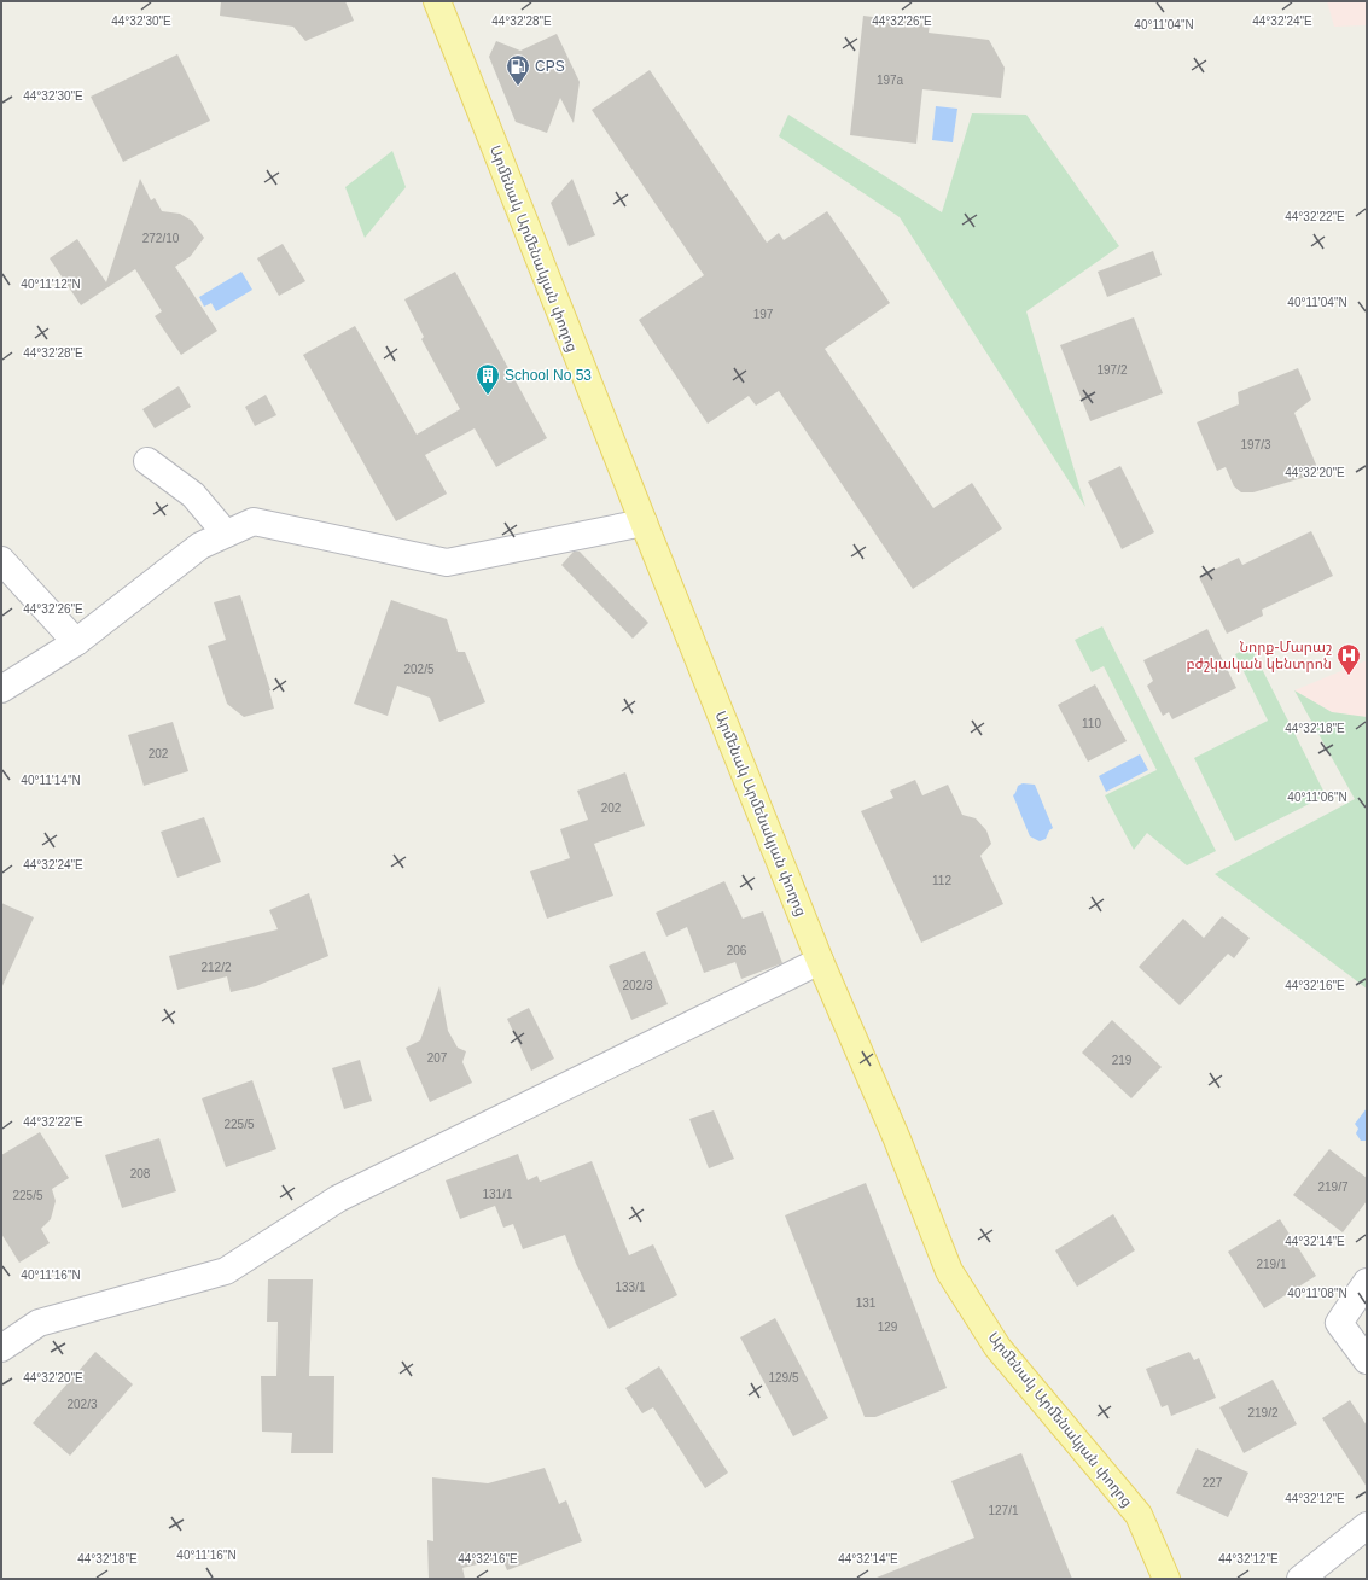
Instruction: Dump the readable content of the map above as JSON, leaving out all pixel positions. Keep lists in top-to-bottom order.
{
  "streets": {
    "main road": ["Արմենակ Արմենակյան փողոց"]
  },
  "places": {
    "fuel station": ["CPS"],
    "building": ["School No 53"],
    "hospital": ["Նորք-Մարաշ բժշկական կենտրոն"]
  },
  "house_numbers": [
    "197a",
    "272/10",
    "197",
    "197/2",
    "197/3",
    "202/5",
    "110",
    "202",
    "202",
    "112",
    "206",
    "212/2",
    "202/3",
    "207",
    "219",
    "225/5",
    "208",
    "219/7",
    "131/1",
    "225/5",
    "219/1",
    "133/1",
    "131",
    "129",
    "129/5",
    "202/3",
    "219/2",
    "227",
    "127/1"
  ],
  "coordinates": [
    "44°32'30\"E",
    "44°32'28\"E",
    "44°32'26\"E",
    "44°32'24\"E",
    "40°11'04\"N",
    "44°32'22\"E",
    "40°11'12\"N",
    "44°32'20\"E",
    "44°32'18\"E",
    "40°11'14\"N",
    "40°11'06\"N",
    "44°32'16\"E",
    "44°32'14\"E",
    "40°11'16\"N",
    "40°11'08\"N",
    "44°32'12\"E"
  ]
}
